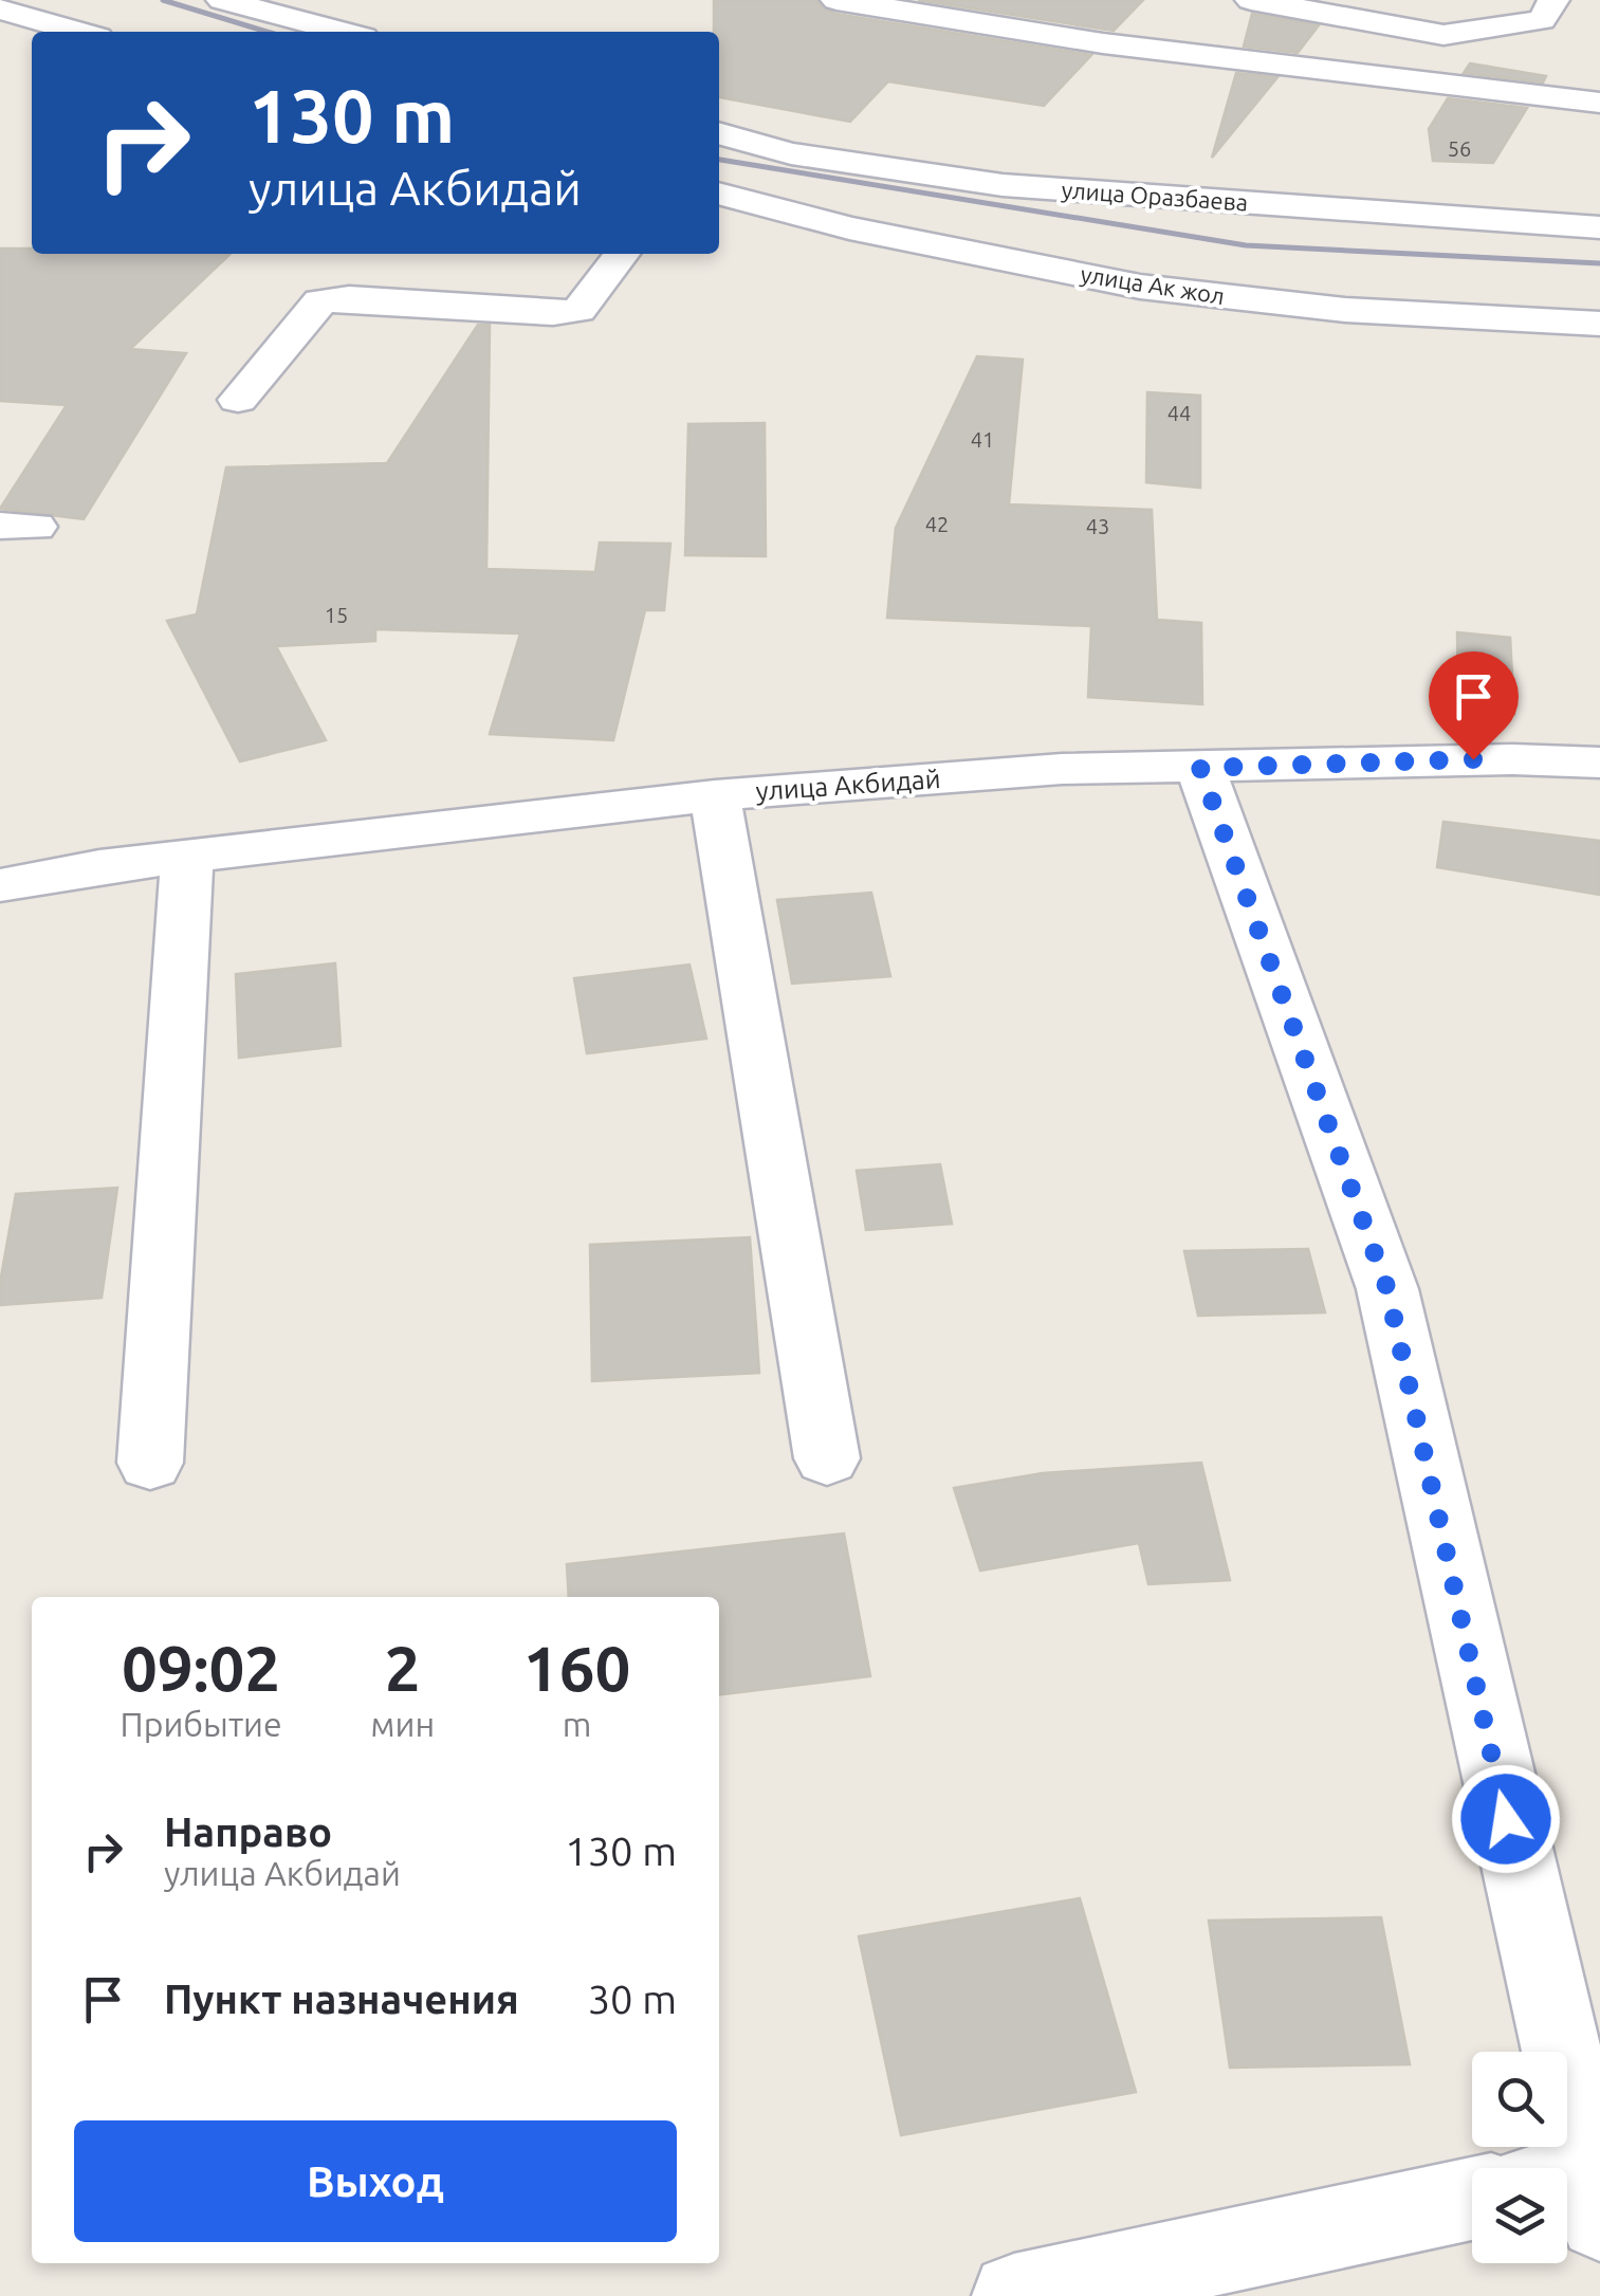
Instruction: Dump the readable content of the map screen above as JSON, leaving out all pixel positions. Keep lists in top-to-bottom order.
{
  "streets": {
    "street": ["улица Оразбаева", "улица Ак жол", "улица Акбидай"]
  },
  "house_numbers": [
    "56",
    "44",
    "41",
    "42",
    "43",
    "15"
  ],
  "page": {
    "turn": ["130 m", "улица Акбидай"],
    "eta": [
      "09:02",
      "Прибытие",
      "2",
      "мин",
      "160",
      "m"
    ],
    "list": [
      {
        "name": "Направо",
        "note": "улица Акбидай",
        "value": "130 m"
      },
      {
        "name": "Пункт назначения",
        "value": "30 m"
      }
    ],
    "buttons": "Выход"
  }
}
